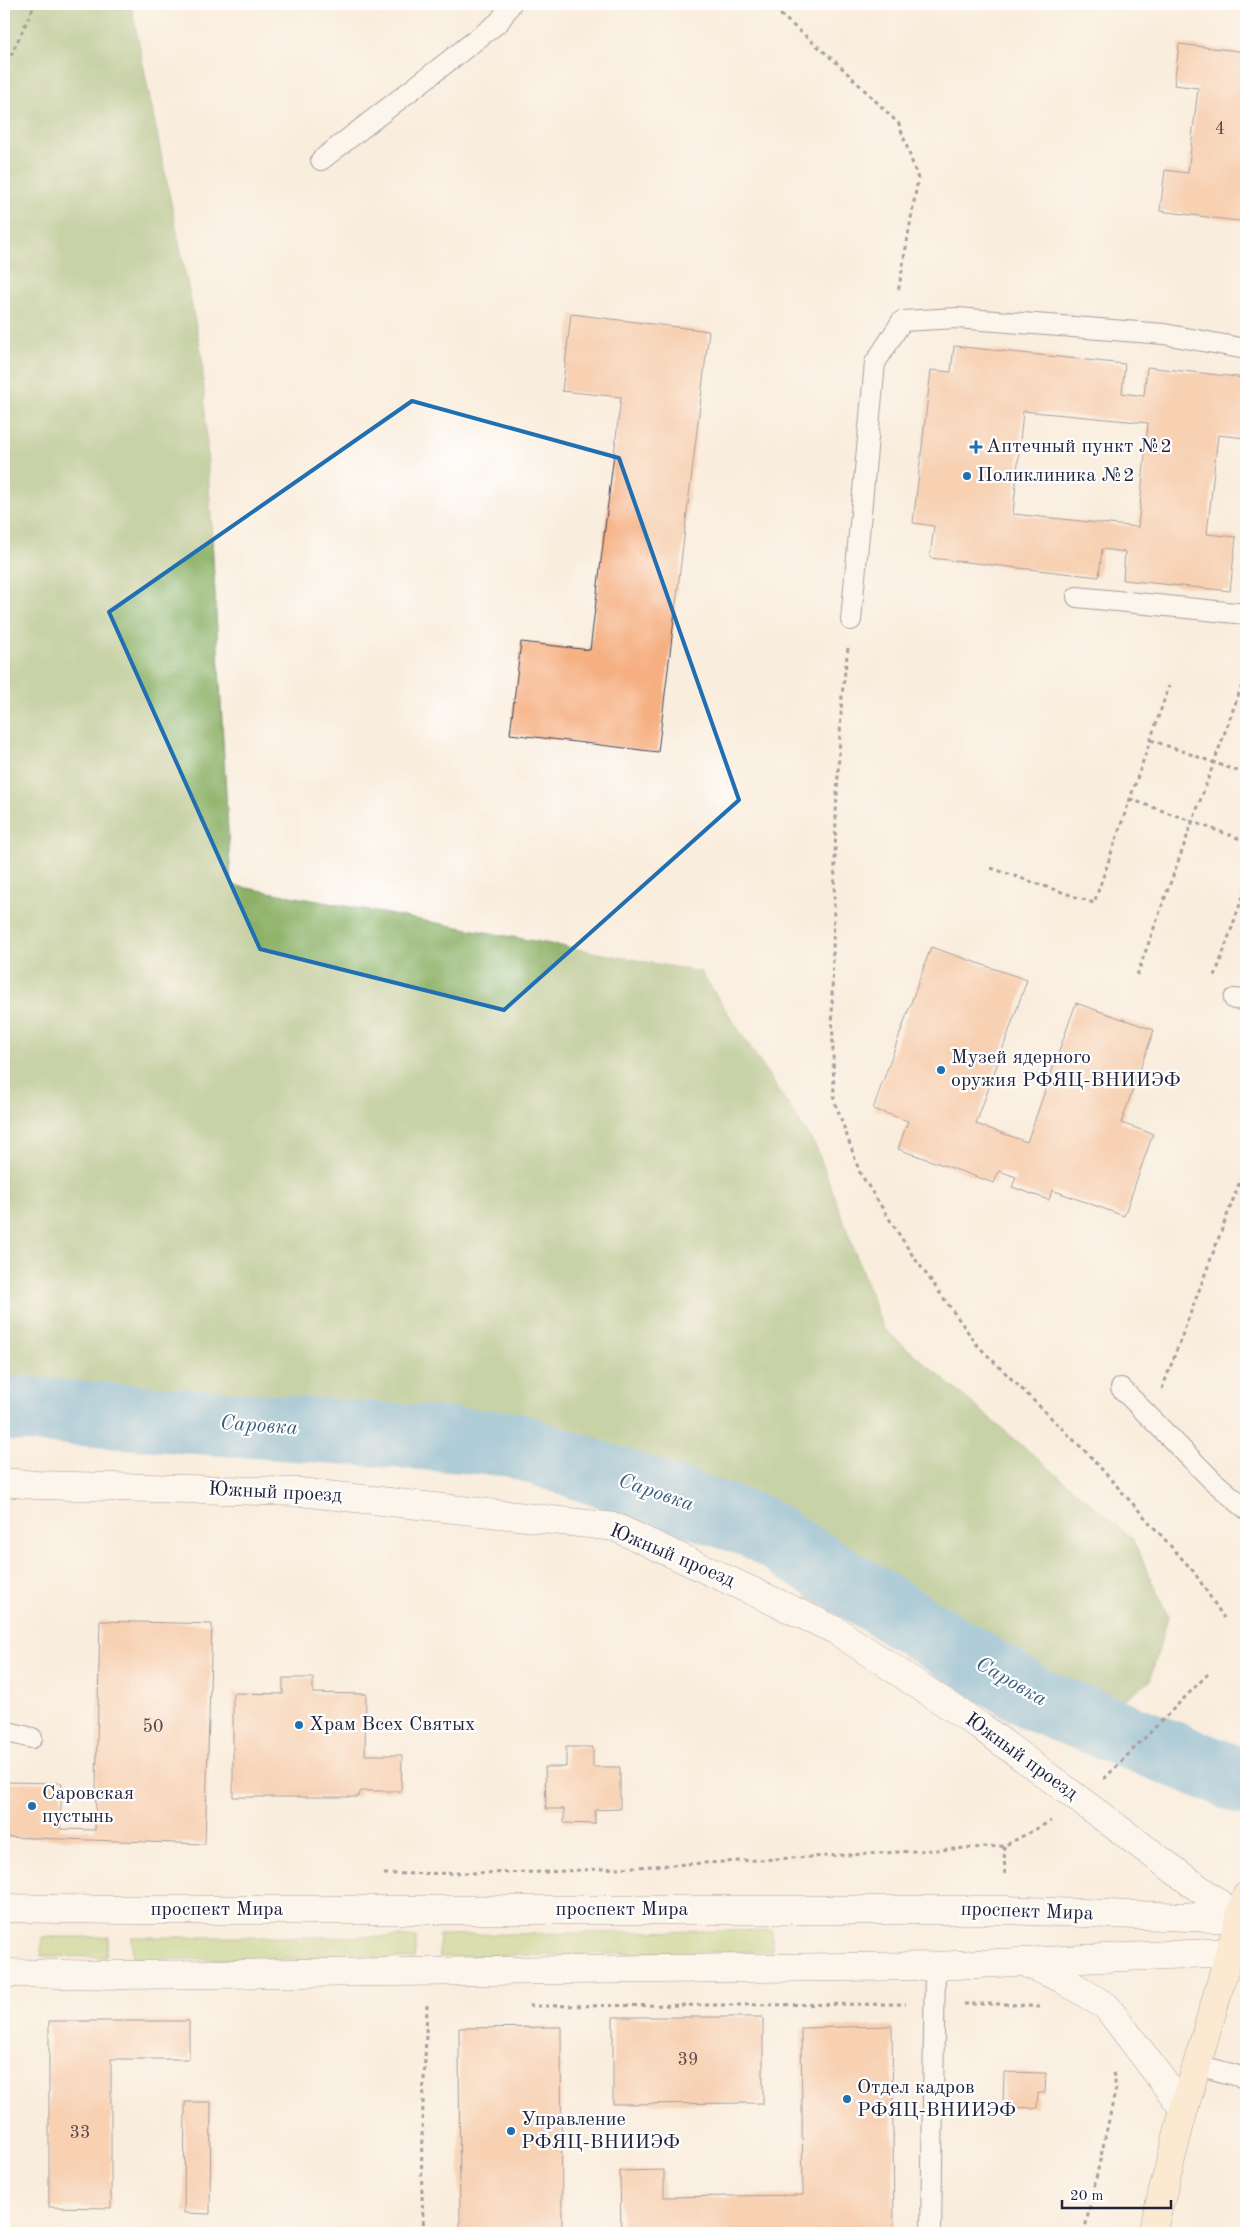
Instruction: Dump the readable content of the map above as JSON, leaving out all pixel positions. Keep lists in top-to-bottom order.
{
  "streets": {
    "street": ["Южный проезд", "проспект Мира"]
  },
  "crossings": [
    ["Южный проезд", "проспект Мира"]
  ],
  "water": ["Саровка"],
  "places": {
    "health": ["Аптечный пункт №2"],
    "other": [
      "Поликлиника №2",
      "Музей ядерного оружия РФЯЦ-ВНИИЭФ",
      "Храм Всех Святых",
      "Саровская пустынь",
      "Отдел кадров РФЯЦ-ВНИИЭФ",
      "Управление РФЯЦ-ВНИИЭФ"
    ]
  },
  "house_numbers": [
    "4",
    "50",
    "39",
    "33"
  ],
  "scale_bar": "20 m"
}
